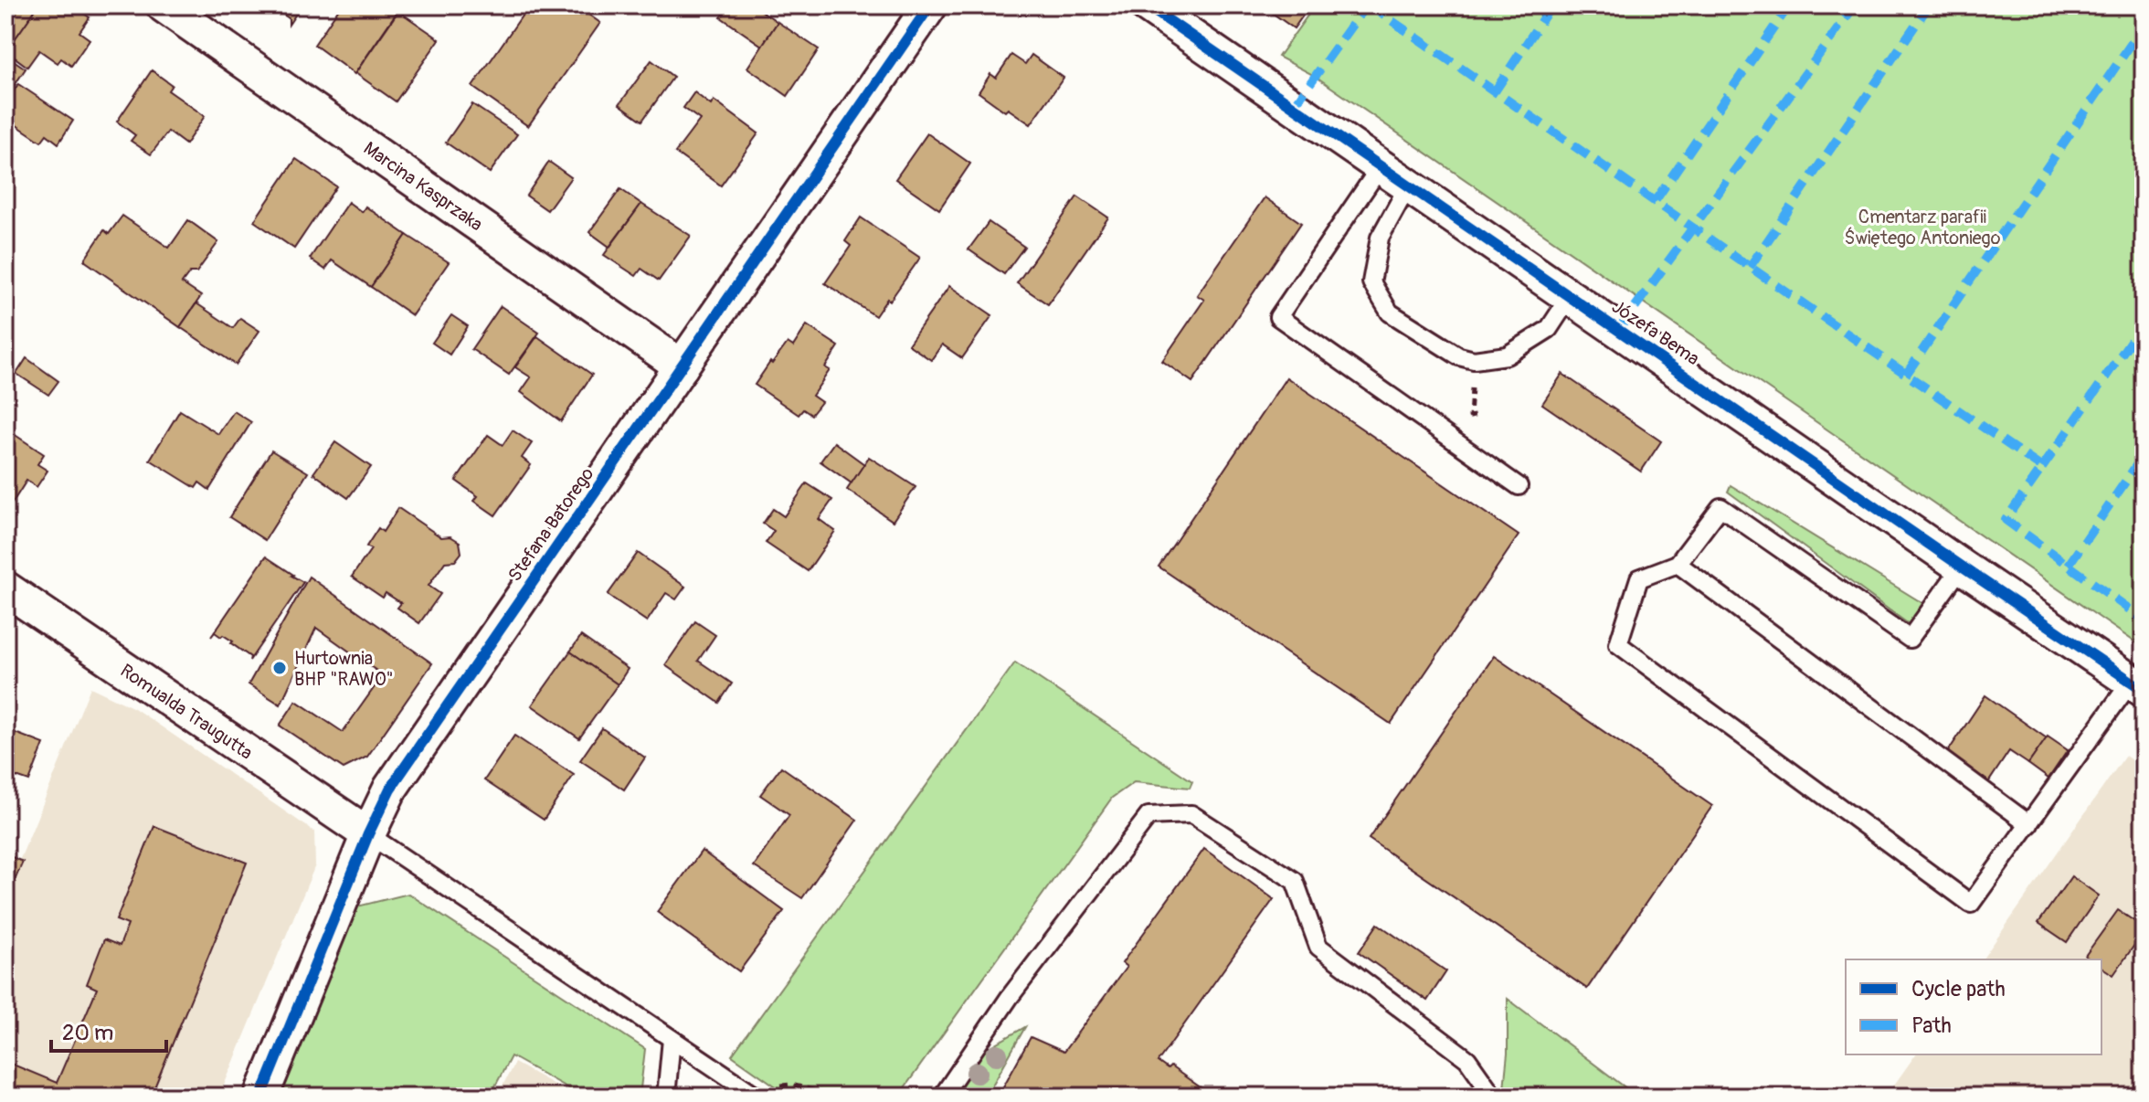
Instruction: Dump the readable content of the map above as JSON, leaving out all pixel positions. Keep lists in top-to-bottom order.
{
  "streets": {
    "street": [
      "Marcina Kasprzaka",
      "Józefa Bema",
      "Stefana Batorego",
      "Romualda Traugutta"
    ]
  },
  "crossings": [
    ["Marcina Kasprzaka", "Stefana Batorego"],
    ["Stefana Batorego", "Romualda Traugutta"]
  ],
  "parks": ["Cmentarz parafii Świętego Antoniego"],
  "places": ["Hurtownia BHP \"RAWO\""],
  "legend": ["Cycle path", "Path"],
  "scale_bar": "20 m"
}
